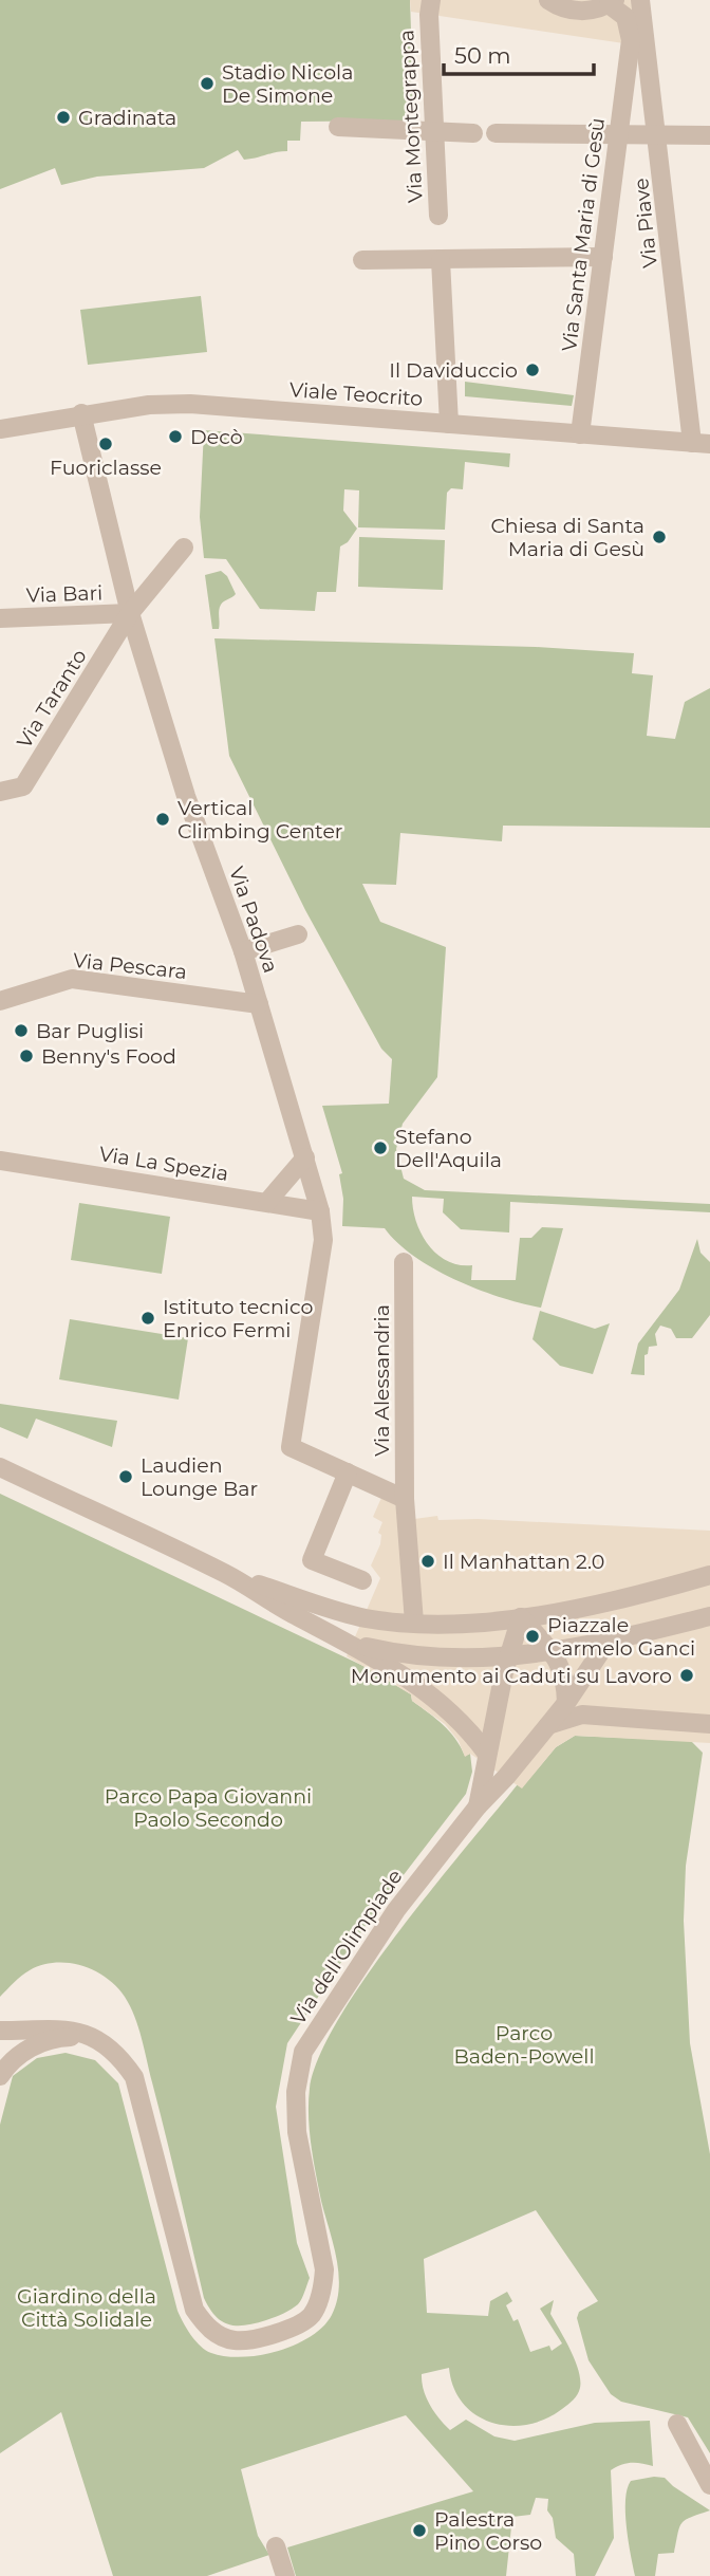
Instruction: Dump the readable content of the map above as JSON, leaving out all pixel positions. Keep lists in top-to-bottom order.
{
  "streets": {
    "street": [
      "Via Montegrappa",
      "Via Piave",
      "Via Santa Maria di Gesù",
      "Viale Teocrito",
      "Via Bari",
      "Via Taranto",
      "Via Padova",
      "Via Pescara",
      "Via La Spezia",
      "Via Alessandria",
      "Via dell'Olimpiade"
    ]
  },
  "crossings": [
    ["Via Piave", "Viale Teocrito"],
    ["Via Santa Maria di Gesù", "Viale Teocrito"],
    ["Viale Teocrito", "Via Padova"],
    ["Via Bari", "Via Taranto"],
    ["Via Bari", "Via Padova"],
    ["Via Taranto", "Via Padova"],
    ["Via Padova", "Via Pescara"],
    ["Via Padova", "Via La Spezia"]
  ],
  "parks": ["Parco Papa Giovanni Paolo Secondo", "Parco Baden-Powell", "Giardino della Città Solidale"],
  "places": [
    "Stadio Nicola De Simone",
    "Gradinata",
    "Il Daviduccio",
    "Decò",
    "Fuoriclasse",
    "Chiesa di Santa Maria di Gesù",
    "Vertical Climbing Center",
    "Bar Puglisi",
    "Benny's Food",
    "Stefano Dell'Aquila",
    "Istituto tecnico Enrico Fermi",
    "Laudien Lounge Bar",
    "Il Manhattan 2.0",
    "Piazzale Carmelo Ganci",
    "Monumento ai Caduti su Lavoro",
    "Palestra Pino Corso"
  ],
  "scale_bar": "50 m"
}
